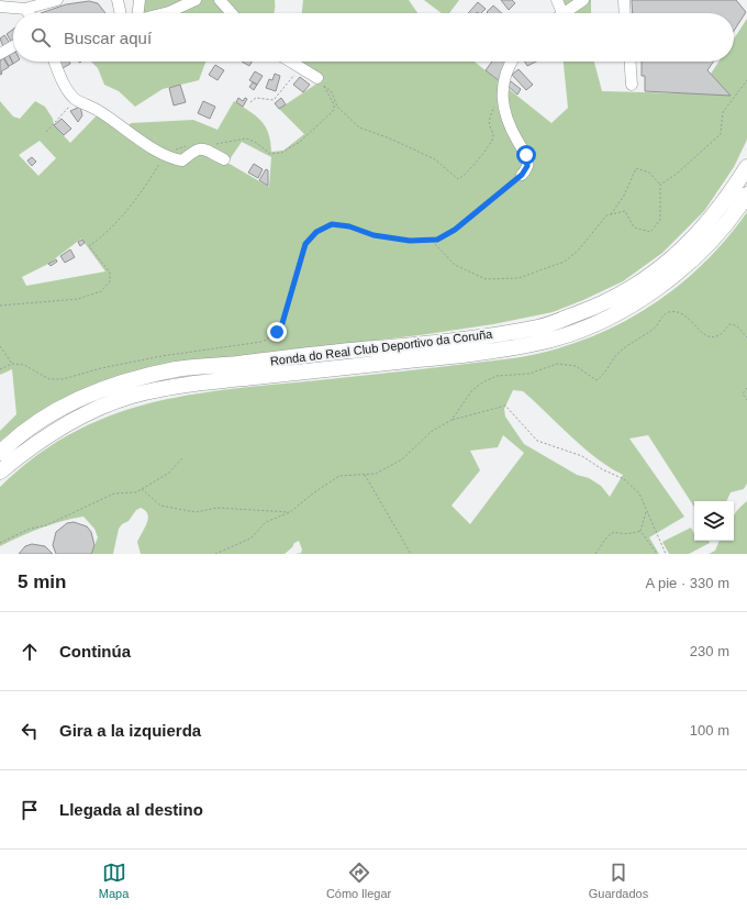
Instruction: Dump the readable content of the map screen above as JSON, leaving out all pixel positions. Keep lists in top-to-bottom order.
{
  "streets": {
    "highway": ["Ronda do Real Club Deportivo da Coruña"]
  },
  "page": {
    "search": "Buscar aquí",
    "heading": ["5 min", "A pie · 330 m"],
    "list": [
      ["Continúa", "230 m"],
      ["Gira a la izquierda", "100 m"],
      "Llegada al destino"
    ],
    "nav": ["Mapa", "Cómo llegar", "Guardados"]
  }
}
